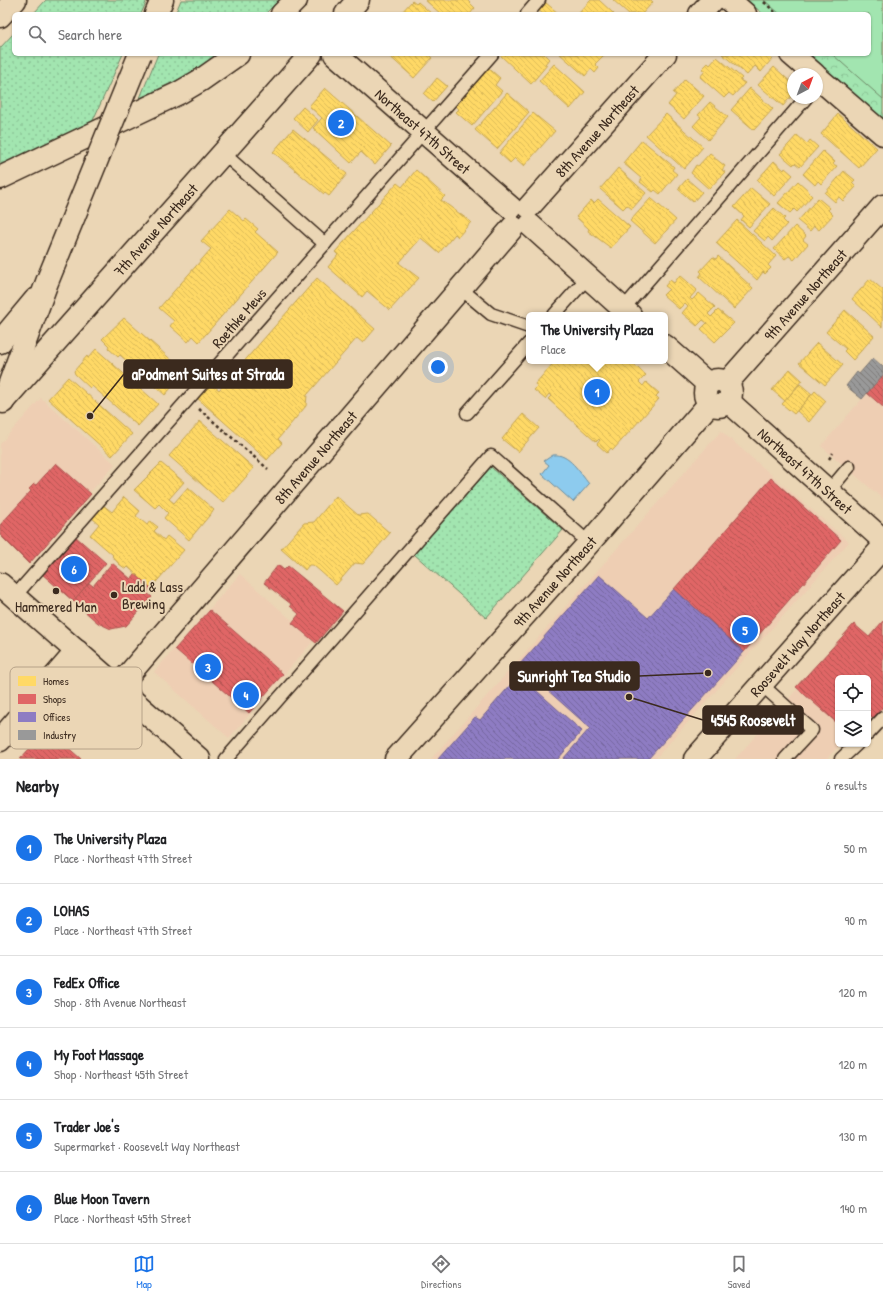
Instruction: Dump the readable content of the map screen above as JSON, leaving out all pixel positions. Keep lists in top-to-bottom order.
{
  "streets": {
    "main road": [
      "Northeast 47th Street",
      "8th Avenue Northeast",
      "7th Avenue Northeast",
      "9th Avenue Northeast",
      "Roosevelt Way Northeast"
    ],
    "lane": ["Roethke Mews"]
  },
  "crossings": [
    ["Northeast 47th Street", "8th Avenue Northeast"],
    ["Northeast 47th Street", "9th Avenue Northeast"],
    ["Northeast 47th Street", "Roethke Mews"]
  ],
  "places": [
    "aPodment Suites at Strada",
    "Hammered Man",
    "Ladd & Lass Brewing",
    "Sunright Tea Studio",
    "4545 Roosevelt"
  ],
  "legend": [
    "Homes",
    "Shops",
    "Offices",
    "Industry"
  ],
  "north": "top right",
  "page": {
    "search": "Search here",
    "pins": [
      "2",
      "1",
      "6",
      "5",
      "3",
      "4"
    ],
    "popup": ["The University Plaza", "Place"],
    "heading": ["Nearby", "6 results"],
    "list": [
      {
        "mark": "1",
        "name": "The University Plaza",
        "note": "Place · Northeast 47th Street",
        "value": "50 m"
      },
      {
        "mark": "2",
        "name": "LOHAS",
        "note": "Place · Northeast 47th Street",
        "value": "90 m"
      },
      {
        "mark": "3",
        "name": "FedEx Office",
        "note": "Shop · 8th Avenue Northeast",
        "value": "120 m"
      },
      {
        "mark": "4",
        "name": "My Foot Massage",
        "note": "Shop · Northeast 45th Street",
        "value": "120 m"
      },
      {
        "mark": "5",
        "name": "Trader Joe's",
        "note": "Supermarket · Roosevelt Way Northeast",
        "value": "130 m"
      },
      {
        "mark": "6",
        "name": "Blue Moon Tavern",
        "note": "Place · Northeast 45th Street",
        "value": "140 m"
      }
    ],
    "nav": ["Map", "Directions", "Saved"]
  }
}
